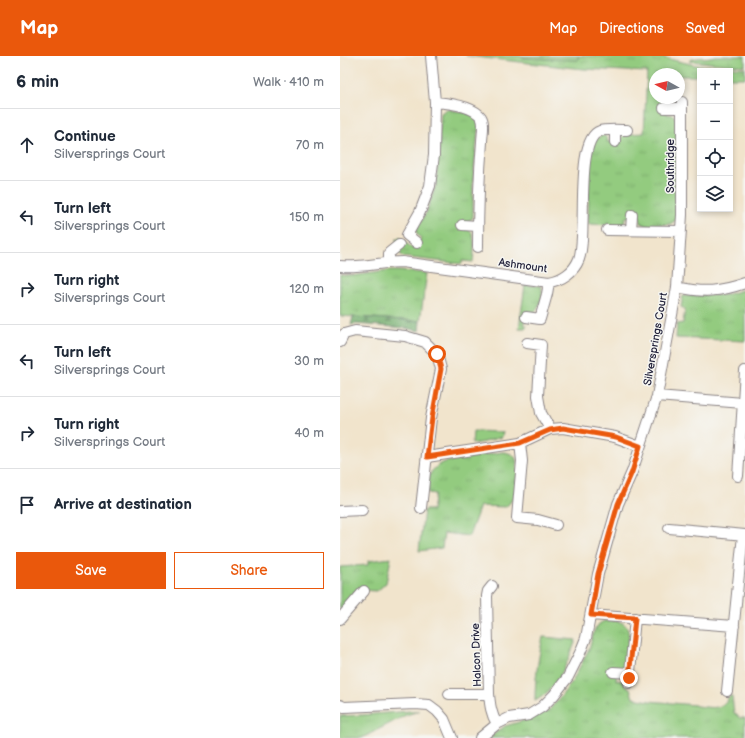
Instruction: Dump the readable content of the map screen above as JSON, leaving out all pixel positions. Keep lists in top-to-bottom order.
{
  "streets": {
    "street": [
      "Southridge",
      "Ashmount",
      "Silversprings Court",
      "Halcon Drive"
    ]
  },
  "crossings": [
    ["Southridge", "Silversprings Court"],
    ["Silversprings Court", "Halcon Drive"]
  ],
  "north": "left",
  "page": {
    "header": "Map",
    "nav": ["Map", "Directions", "Saved"],
    "heading": ["6 min", "Walk · 410 m"],
    "map_buttons": ["+", "−"],
    "list": [
      ["Continue", "Silversprings Court", "70 m"],
      ["Turn left", "Silversprings Court", "150 m"],
      ["Turn right", "Silversprings Court", "120 m"],
      ["Turn left", "Silversprings Court", "30 m"],
      ["Turn right", "Silversprings Court", "40 m"],
      "Arrive at destination"
    ],
    "buttons": ["Save", "Share"]
  }
}
